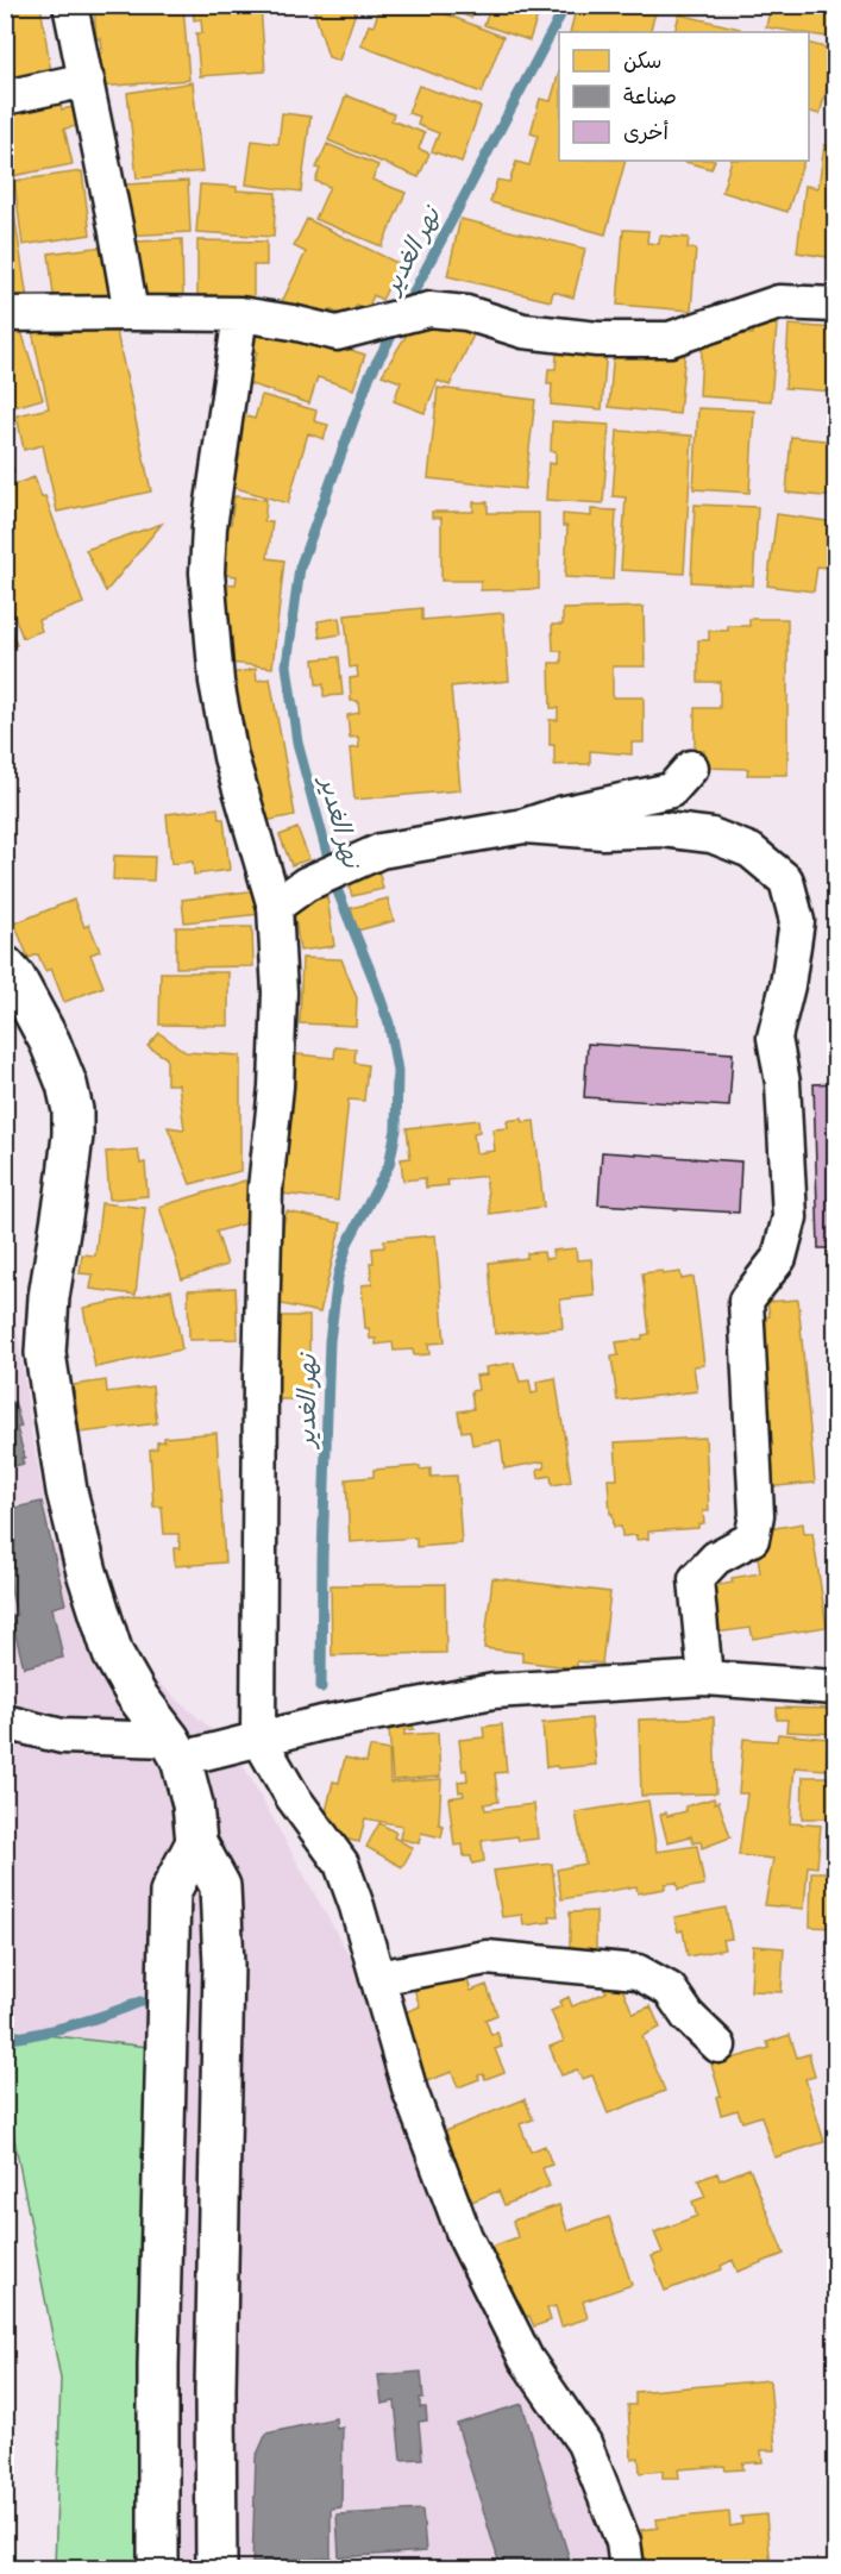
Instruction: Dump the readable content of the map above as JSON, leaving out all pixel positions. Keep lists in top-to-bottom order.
{
  "water": ["نهر الغدير"],
  "legend": ["سكن", "صناعة", "أخرى"]
}
